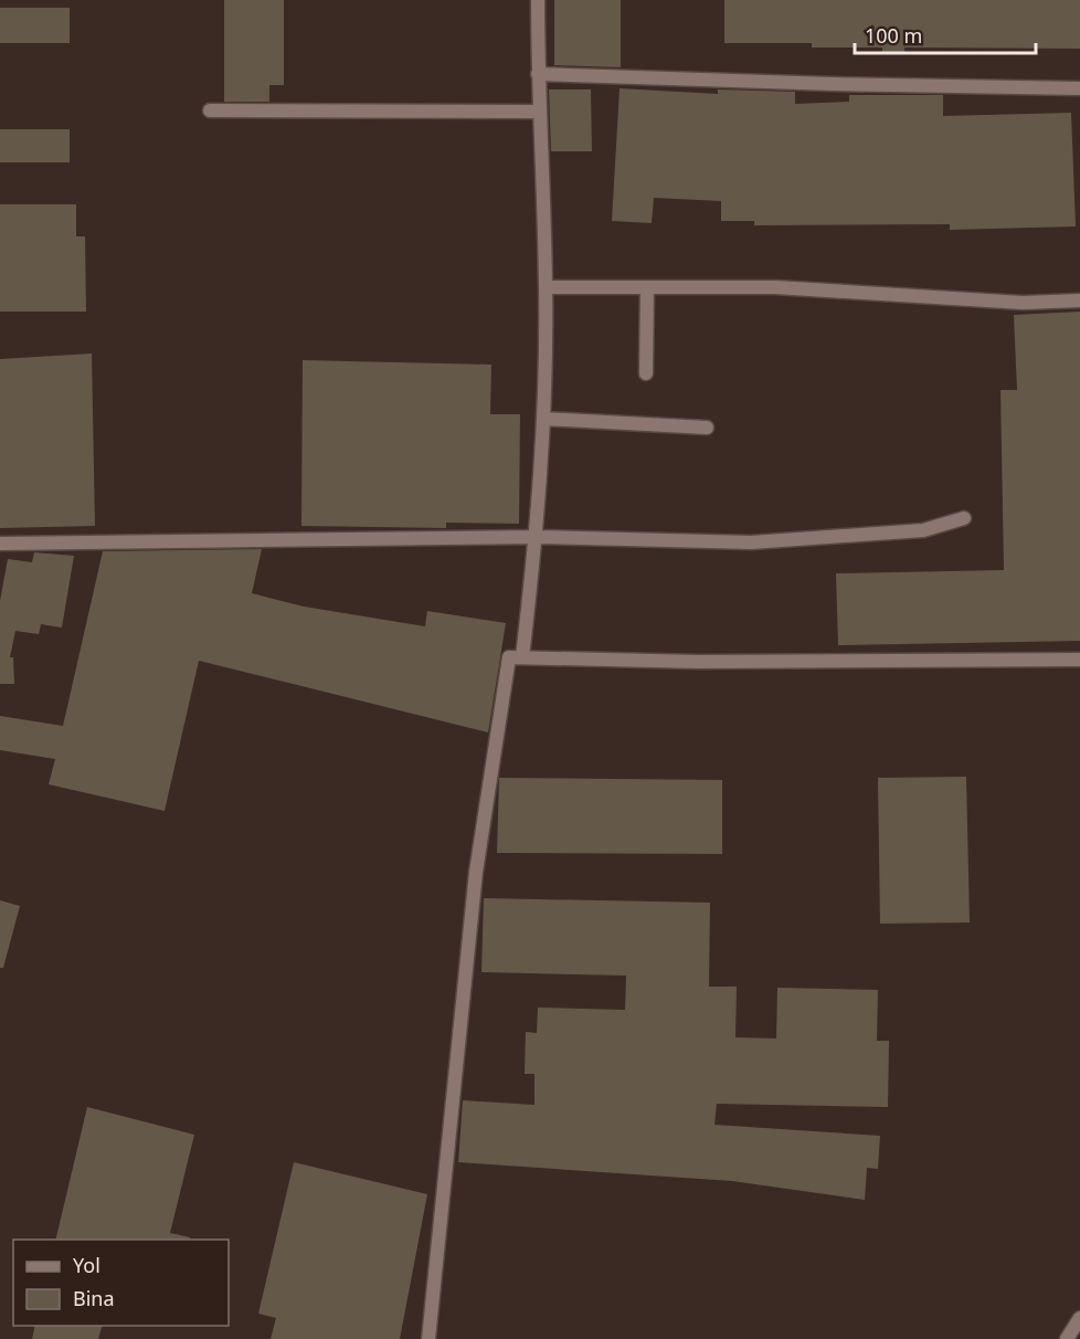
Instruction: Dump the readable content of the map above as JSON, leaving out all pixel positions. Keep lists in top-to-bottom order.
{
  "legend": ["Yol", "Bina"],
  "scale_bar": "100 m"
}
